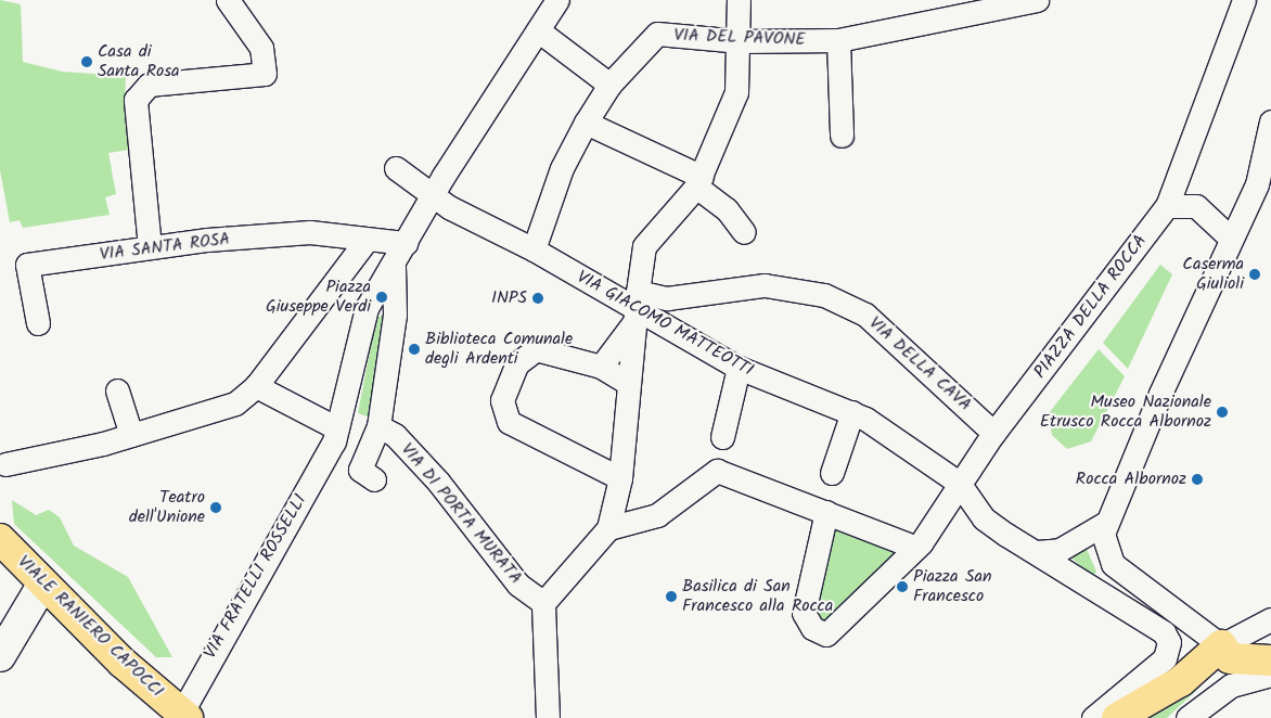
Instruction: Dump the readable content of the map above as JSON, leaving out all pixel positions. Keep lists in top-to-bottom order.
{
  "streets": {
    "main road": ["VIALE RANIERO CAPOCCI"],
    "street": [
      "VIA DEL PAVONE",
      "VIA SANTA ROSA",
      "PIAZZA DELLA ROCCA",
      "VIA GIACOMO MATTEOTTI",
      "VIA DELLA CAVA",
      "VIA DI PORTA MURATA",
      "VIA FRATELLI ROSSELLI"
    ]
  },
  "crossings": [
    ["VIA DEL PAVONE", "VIA GIACOMO MATTEOTTI"],
    ["PIAZZA DELLA ROCCA", "VIA GIACOMO MATTEOTTI"],
    ["PIAZZA DELLA ROCCA", "VIA DELLA CAVA"],
    ["VIA GIACOMO MATTEOTTI", "VIA DELLA CAVA"],
    ["VIA FRATELLI ROSSELLI", "VIALE RANIERO CAPOCCI"]
  ],
  "places": [
    "Casa di Santa Rosa",
    "Caserma Giulioli",
    "Piazza Giuseppe Verdi",
    "INPS",
    "Biblioteca Comunale degli Ardenti",
    "Museo Nazionale Etrusco Rocca Albornoz",
    "Rocca Albornoz",
    "Teatro dell'Unione",
    "Piazza San Francesco",
    "Basilica di San Francesco alla Rocca"
  ]
}
